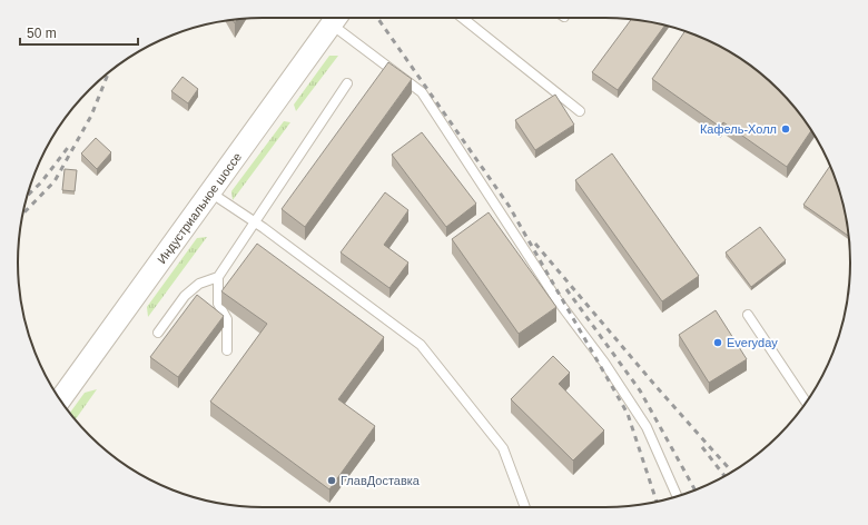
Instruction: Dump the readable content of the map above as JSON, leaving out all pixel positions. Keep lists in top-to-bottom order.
{
  "streets": {
    "street": ["Индустриальное шоссе"]
  },
  "places": ["Кафель-Холл", "Everyday", "ГлавДоставка"],
  "scale_bar": "50 m"
}
